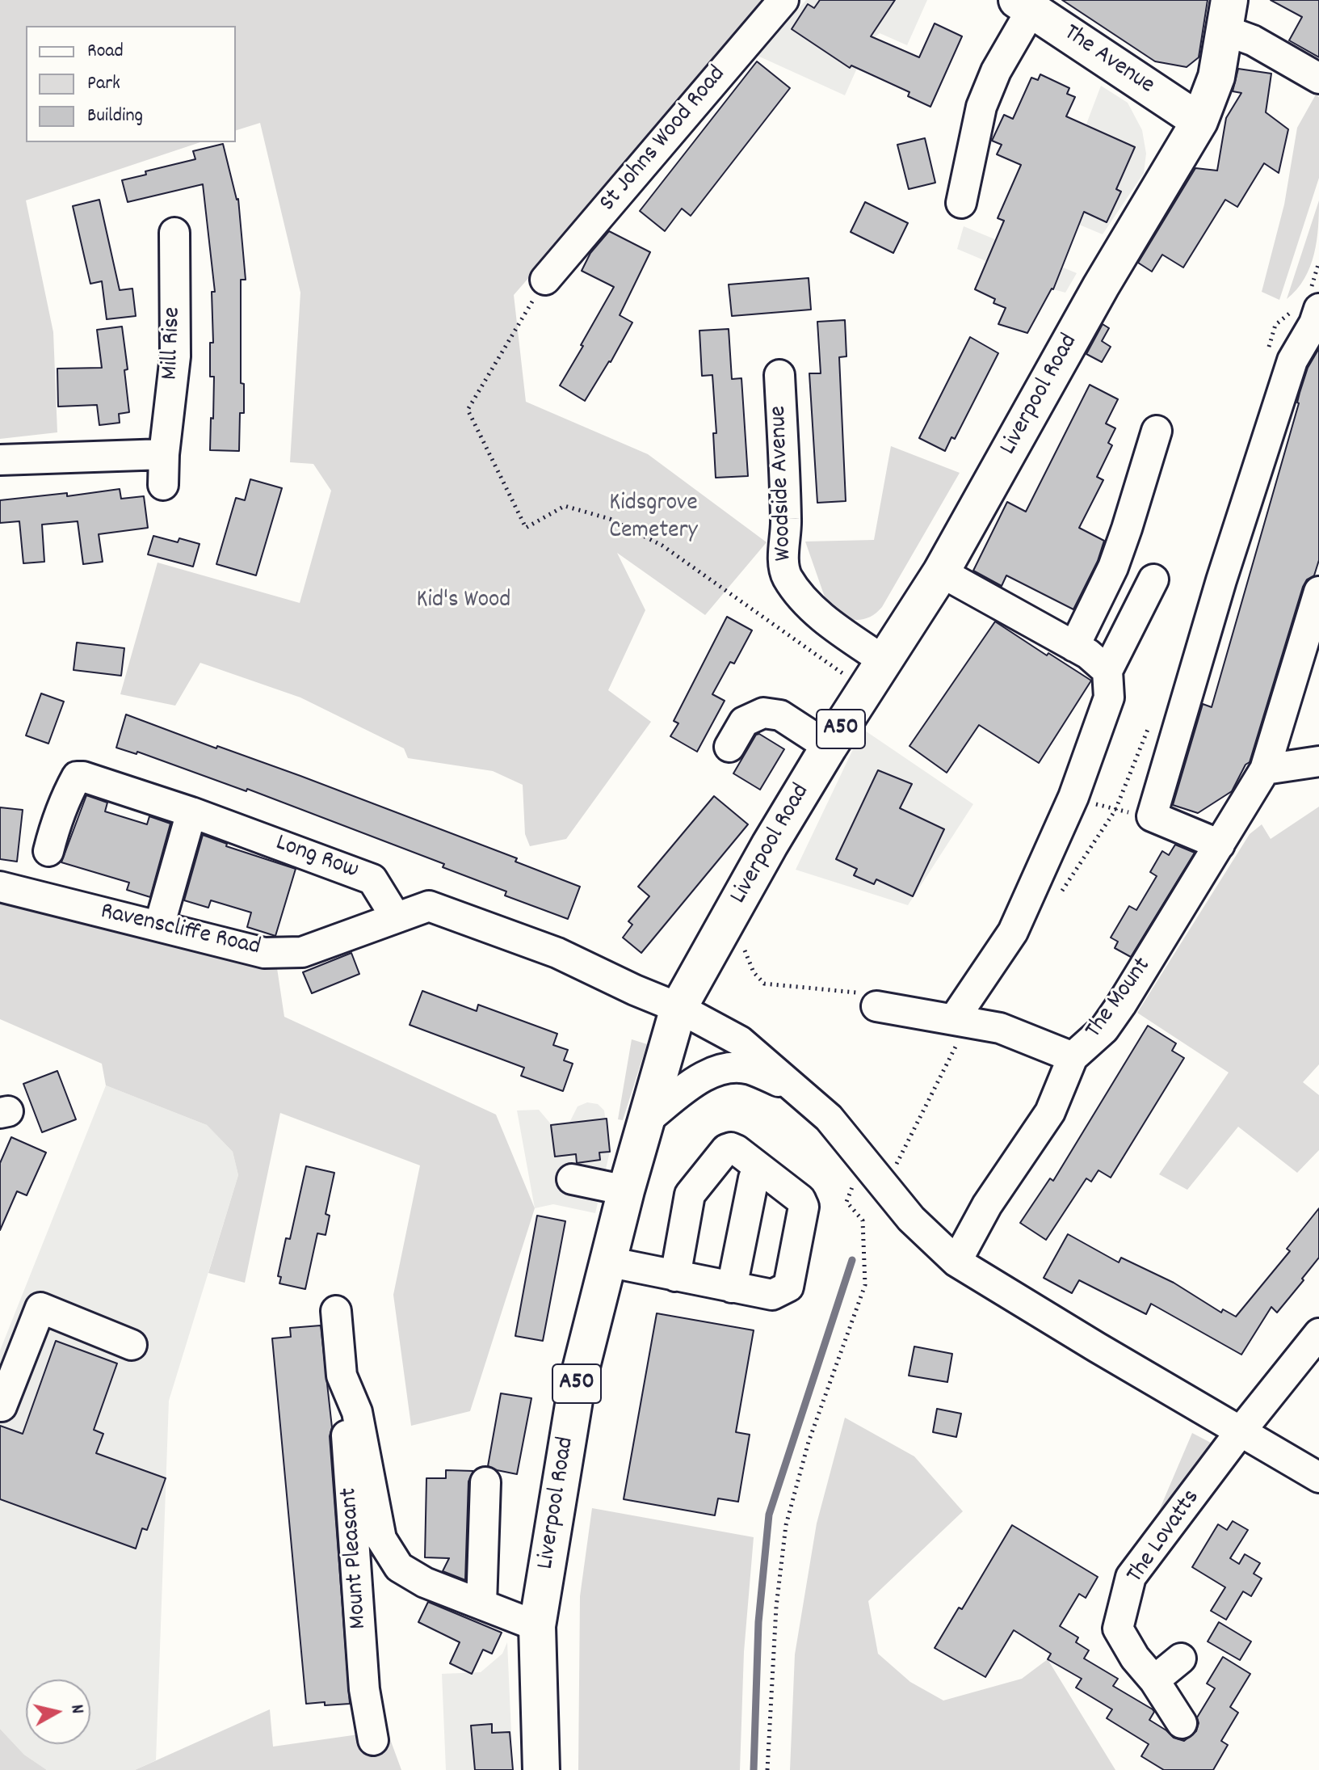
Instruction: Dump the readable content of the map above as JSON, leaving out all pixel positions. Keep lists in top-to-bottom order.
{
  "streets": {
    "main road": ["The Avenue", "Liverpool Road", "A50"],
    "street": [
      "St Johns Wood Road",
      "Mill Rise",
      "Woodside Avenue",
      "Long Row",
      "Ravenscliffe Road",
      "The Mount",
      "The Lovatts",
      "Mount Pleasant"
    ]
  },
  "crossings": [
    ["The Avenue", "Liverpool Road"],
    ["Liverpool Road", "Woodside Avenue"],
    ["Liverpool Road", "Mount Pleasant"],
    ["Long Row", "Ravenscliffe Road"]
  ],
  "parks": ["Kidsgrove Cemetery", "Kid's Wood"],
  "legend": ["Road", "Park", "Building"],
  "north": "right"
}
